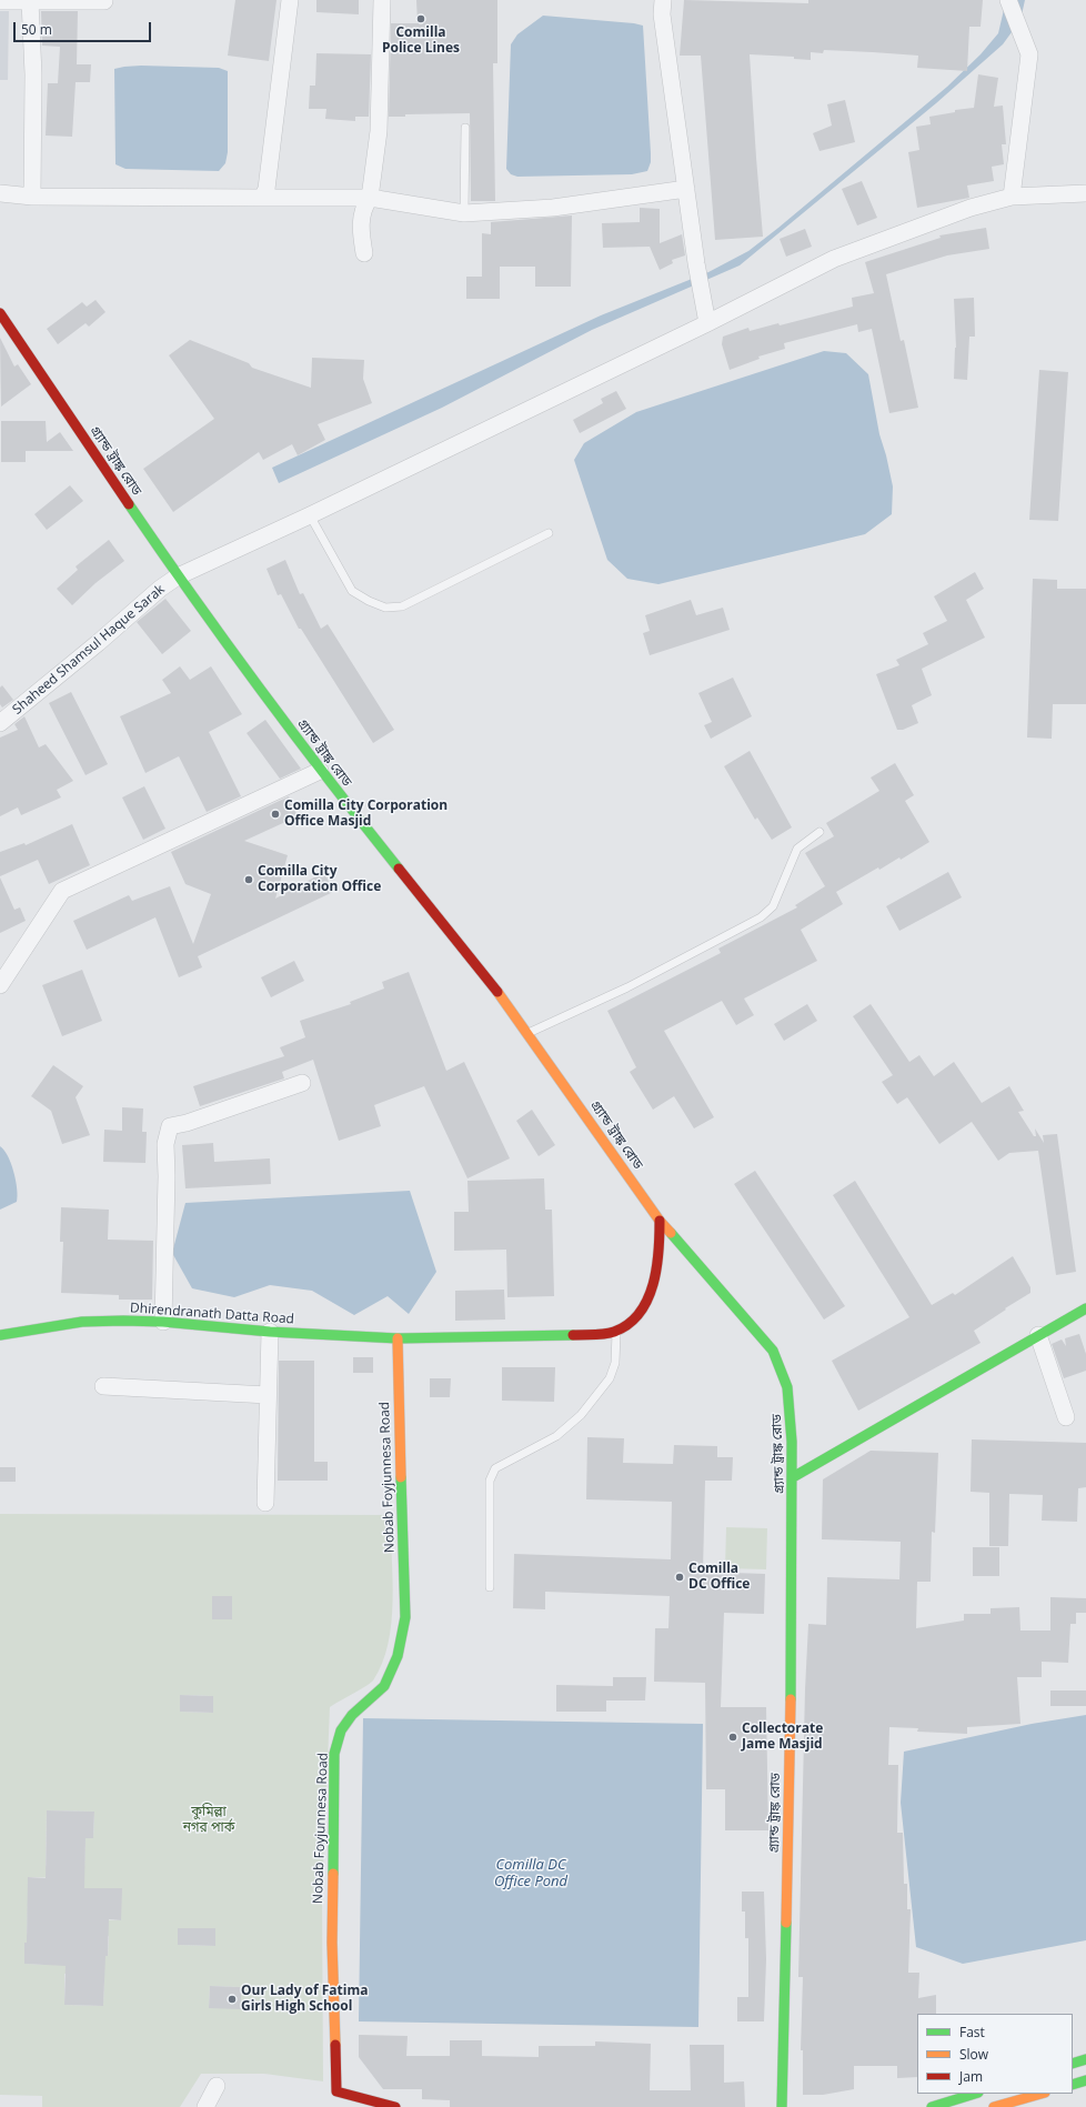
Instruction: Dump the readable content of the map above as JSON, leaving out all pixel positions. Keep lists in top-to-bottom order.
{
  "streets": {
    "main road": ["গ্র্যান্ড ট্রাঙ্ক রোড", "Dhirendranath Datta Road", "Nobab Foyjunnesa Road"],
    "street": ["Shaheed Shamsul Haque Sarak"]
  },
  "crossings": [
    ["গ্র্যান্ড ট্রাঙ্ক রোড", "Shaheed Shamsul Haque Sarak"],
    ["Dhirendranath Datta Road", "Nobab Foyjunnesa Road"]
  ],
  "water": ["Comilla DC Office Pond"],
  "parks": ["কুমিল্লা নগর পার্ক"],
  "places": [
    "Comilla Police Lines",
    "Comilla City Corporation Office Masjid",
    "Comilla City Corporation Office",
    "Comilla DC Office",
    "Collectorate Jame Masjid",
    "Our Lady of Fatima Girls High School"
  ],
  "legend": ["Fast", "Slow", "Jam"],
  "scale_bar": "50 m"
}
